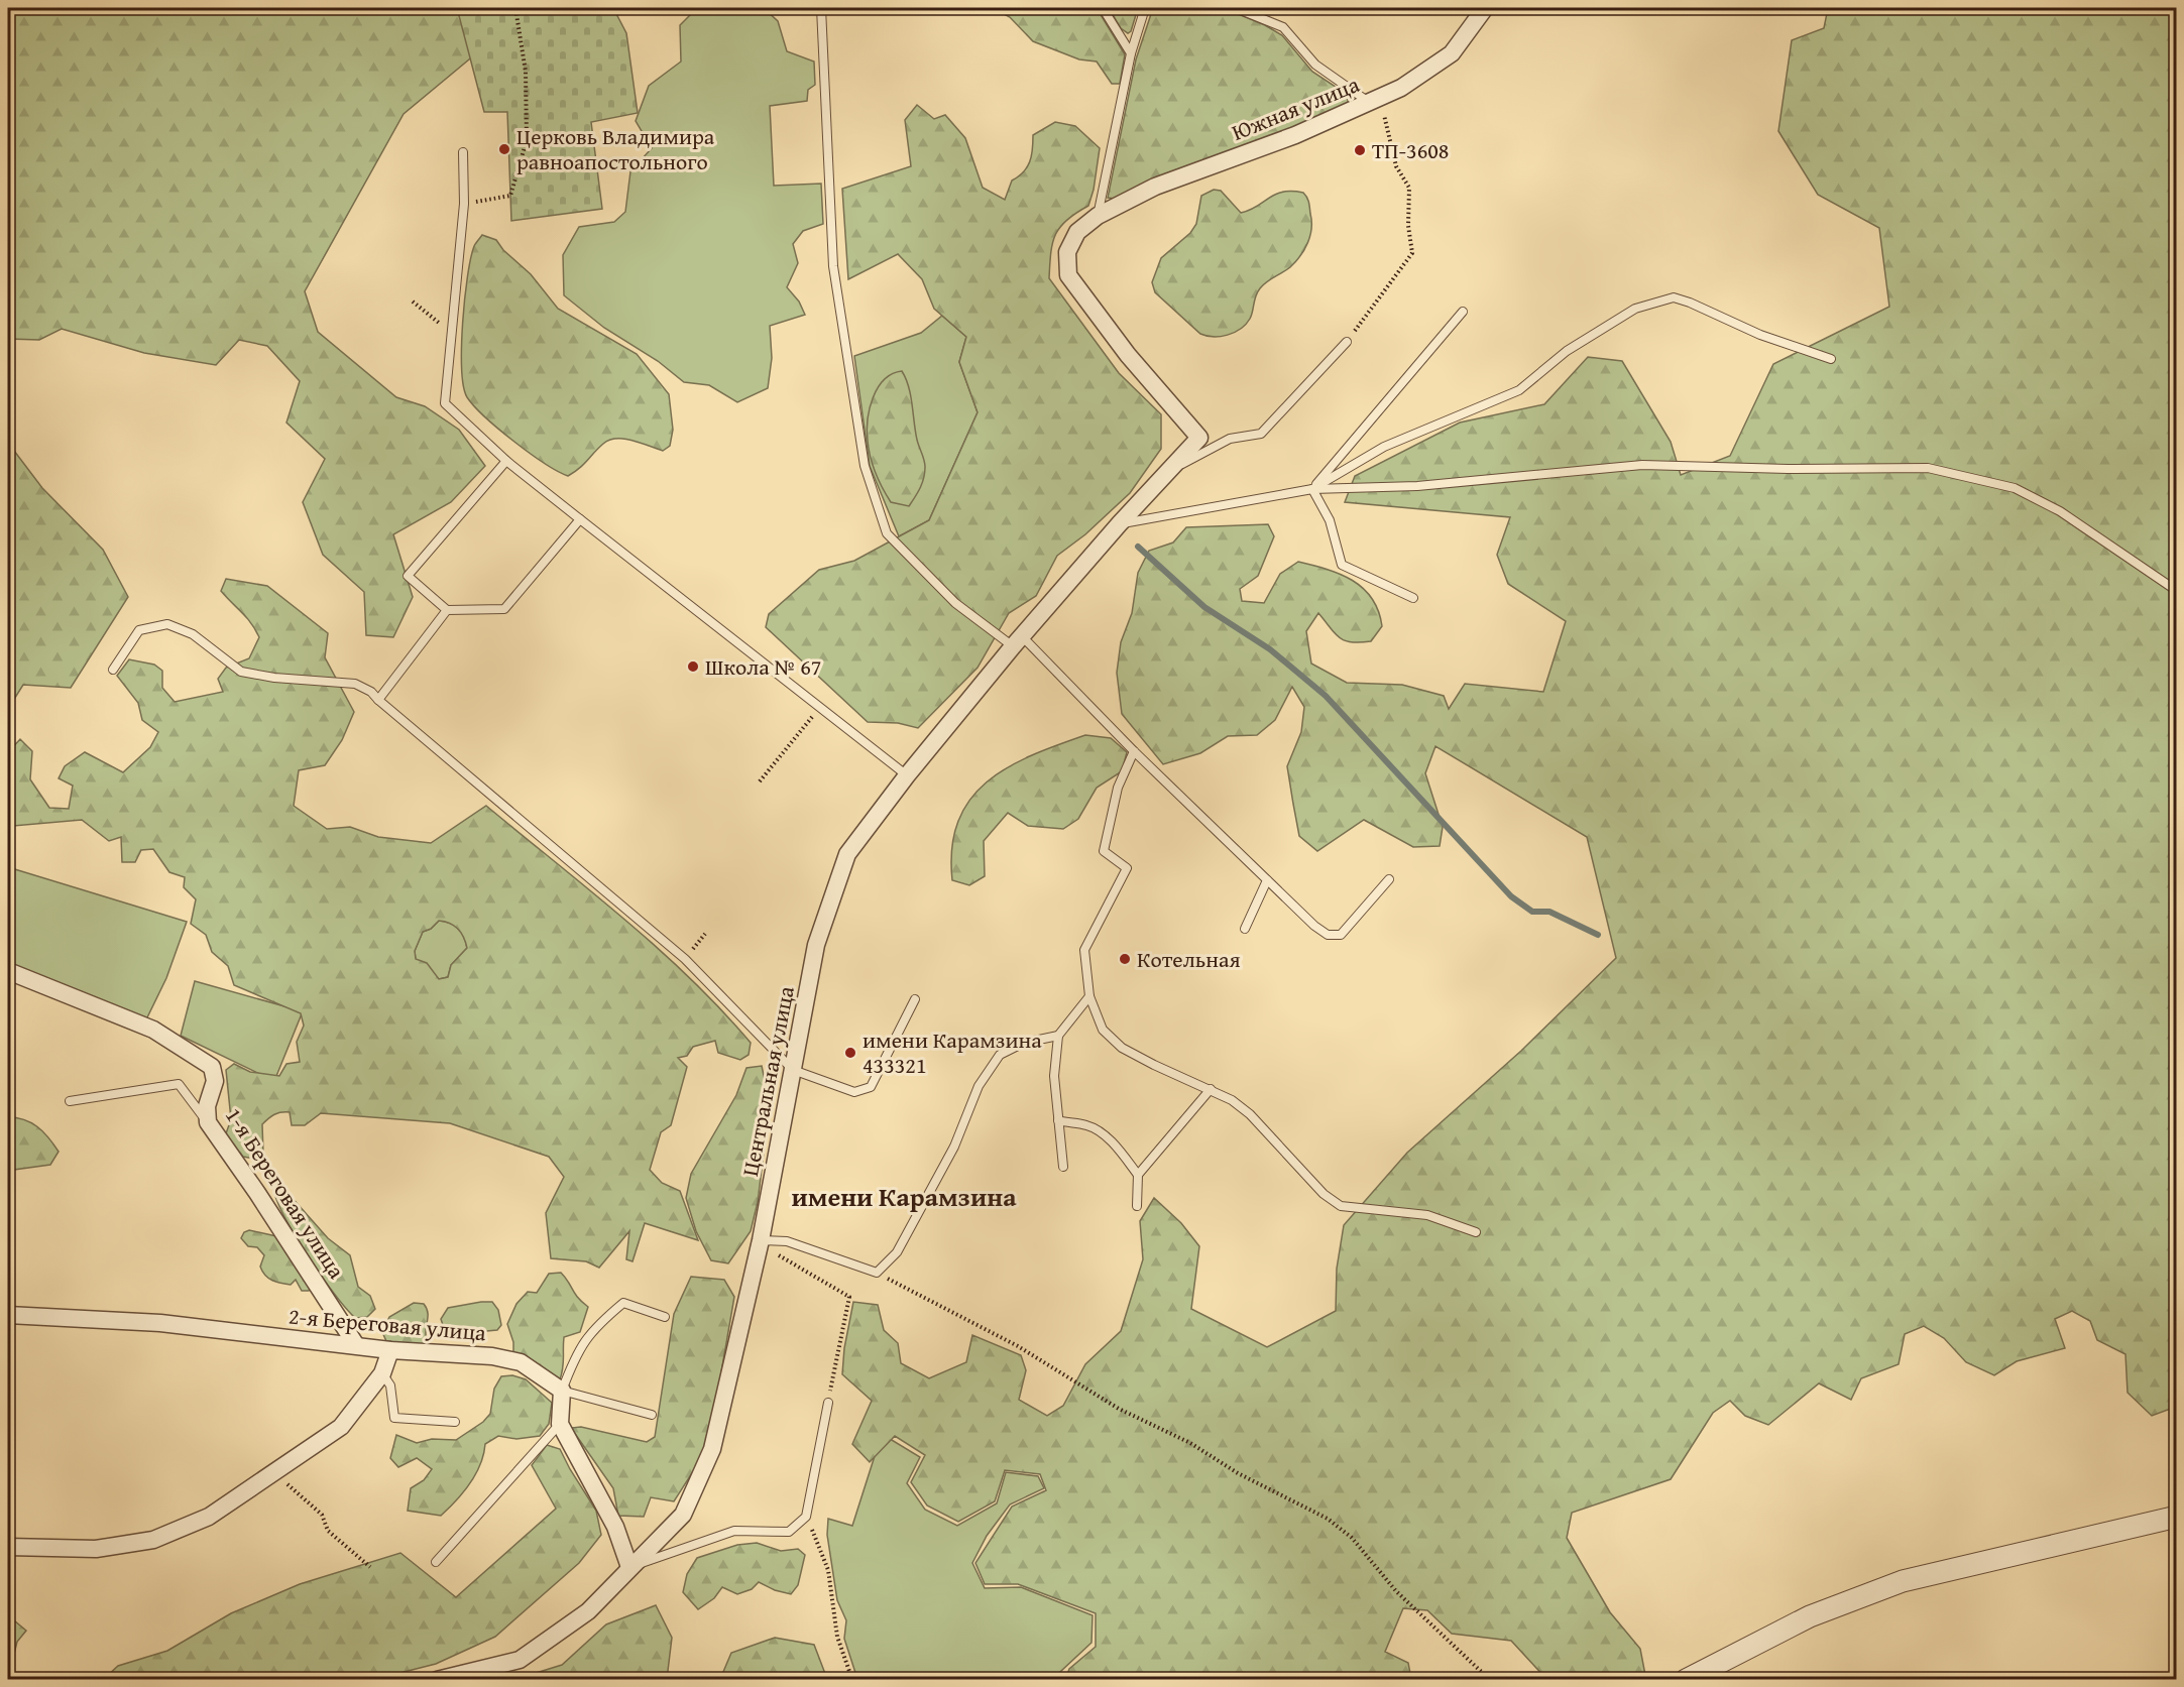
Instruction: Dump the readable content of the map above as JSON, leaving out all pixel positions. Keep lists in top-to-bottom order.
{
  "streets": {
    "street": [
      "Южная улица",
      "Центральная улица",
      "1-я Береговая улица",
      "2-я Береговая улица"
    ]
  },
  "crossings": [
    ["Южная улица", "Центральная улица"],
    ["1-я Береговая улица", "2-я Береговая улица"]
  ],
  "districts": ["имени Карамзина"],
  "places": [
    "Церковь Владимира равноапостольного",
    "ТП-3608",
    "Школа № 67",
    "Котельная",
    "имени Карамзина 433321"
  ]
}
